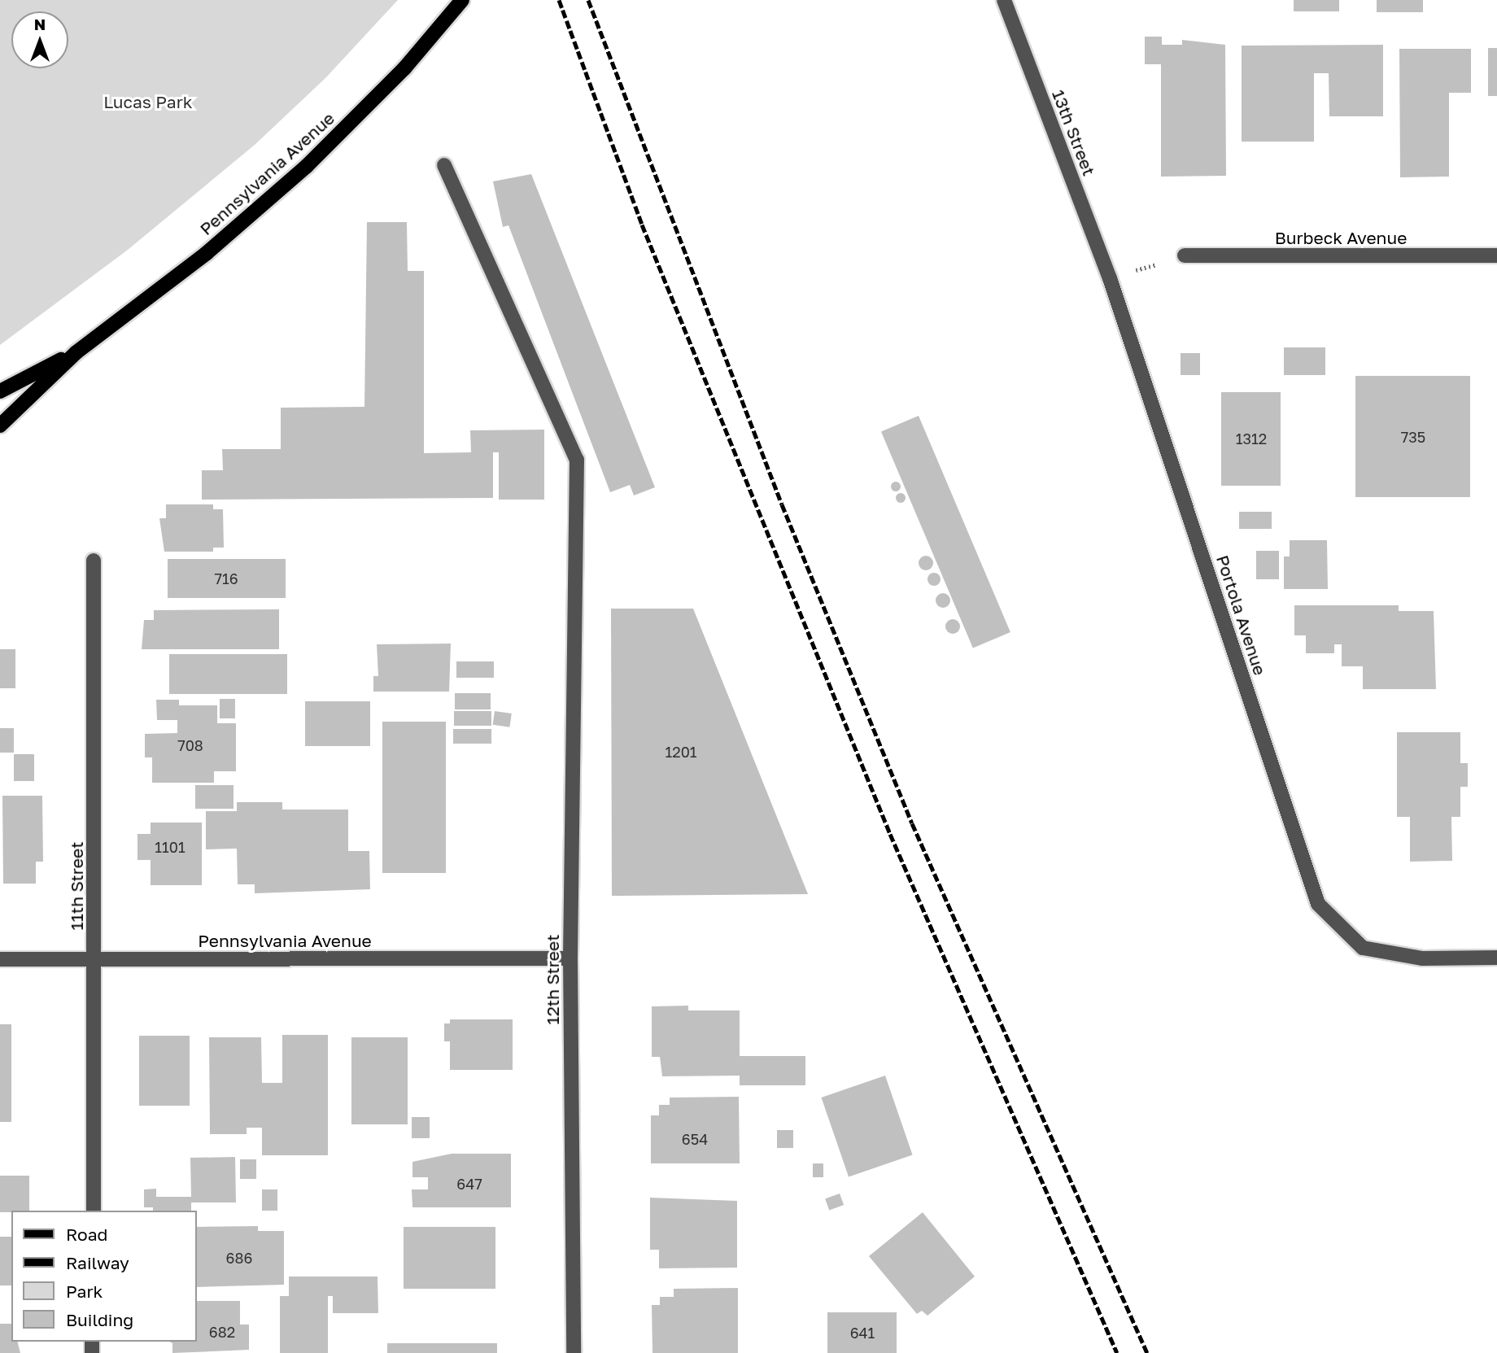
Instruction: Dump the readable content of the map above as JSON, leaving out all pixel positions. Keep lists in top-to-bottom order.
{
  "streets": {
    "main road": ["Pennsylvania Avenue"],
    "street": [
      "13th Street",
      "Burbeck Avenue",
      "Portola Avenue",
      "11th Street",
      "12th Street"
    ]
  },
  "crossings": [
    ["13th Street", "Portola Avenue"],
    ["Pennsylvania Avenue", "11th Street"],
    ["Pennsylvania Avenue", "12th Street"]
  ],
  "parks": ["Lucas Park"],
  "house_numbers": [
    "735",
    "1312",
    "716",
    "708",
    "1201",
    "1101",
    "654",
    "647",
    "686",
    "682",
    "641"
  ],
  "legend": [
    "Road",
    "Railway",
    "Park",
    "Building"
  ],
  "north": "top"
}
